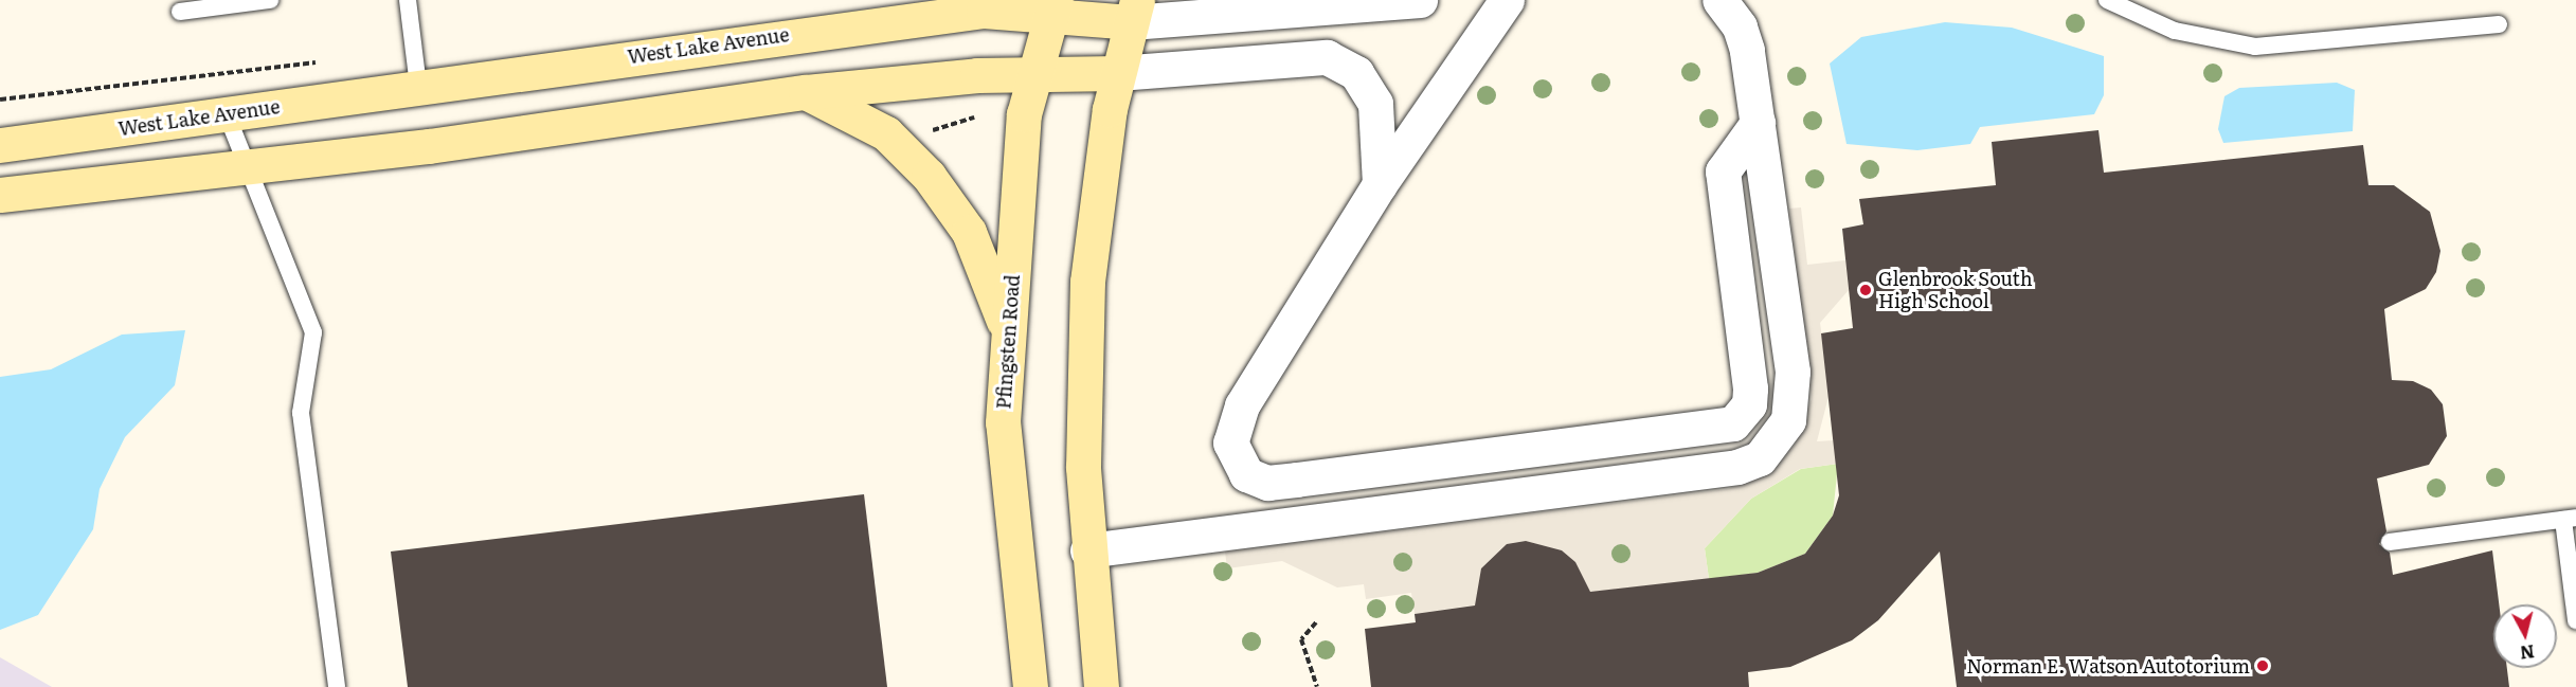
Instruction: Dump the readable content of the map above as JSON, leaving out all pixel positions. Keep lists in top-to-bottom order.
{
  "streets": {
    "street": ["West Lake Avenue", "Pfingsten Road"]
  },
  "crossings": [
    ["West Lake Avenue", "Pfingsten Road"]
  ],
  "places": ["Glenbrook South High School", "Norman E. Watson Autotorium"],
  "north": "bottom"
}
